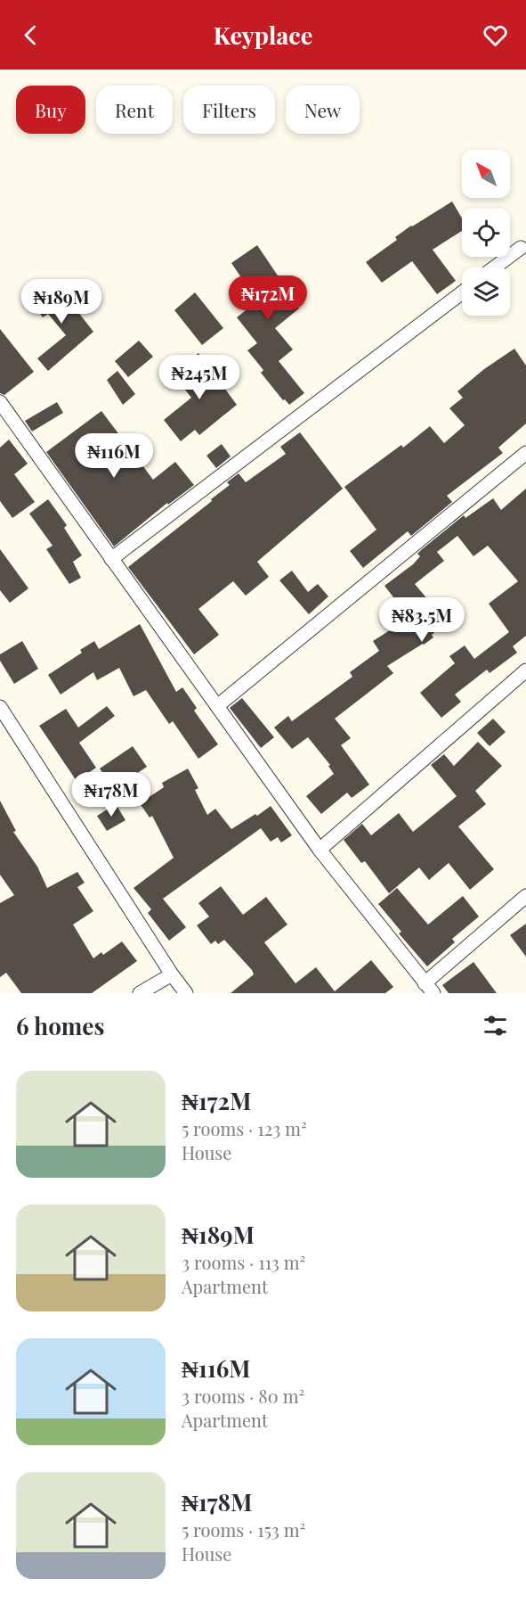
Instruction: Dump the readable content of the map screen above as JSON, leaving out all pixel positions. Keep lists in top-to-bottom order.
{
  "north": "top left",
  "page": {
    "header": "Keyplace",
    "chip": [
      "Buy",
      "Rent",
      "Filters",
      "New"
    ],
    "price": [
      "₦172M",
      "₦189M",
      "₦245M",
      "₦116M",
      "₦83.5M",
      "₦178M"
    ],
    "heading": "6 homes",
    "list": [
      {
        "name": "₦172M",
        "note": "5 rooms · 123 m² · House"
      },
      {
        "name": "₦189M",
        "note": "3 rooms · 113 m² · Apartment"
      },
      {
        "name": "₦116M",
        "note": "3 rooms · 80 m² · Apartment"
      },
      {
        "name": "₦178M",
        "note": "5 rooms · 153 m² · House"
      }
    ]
  }
}
